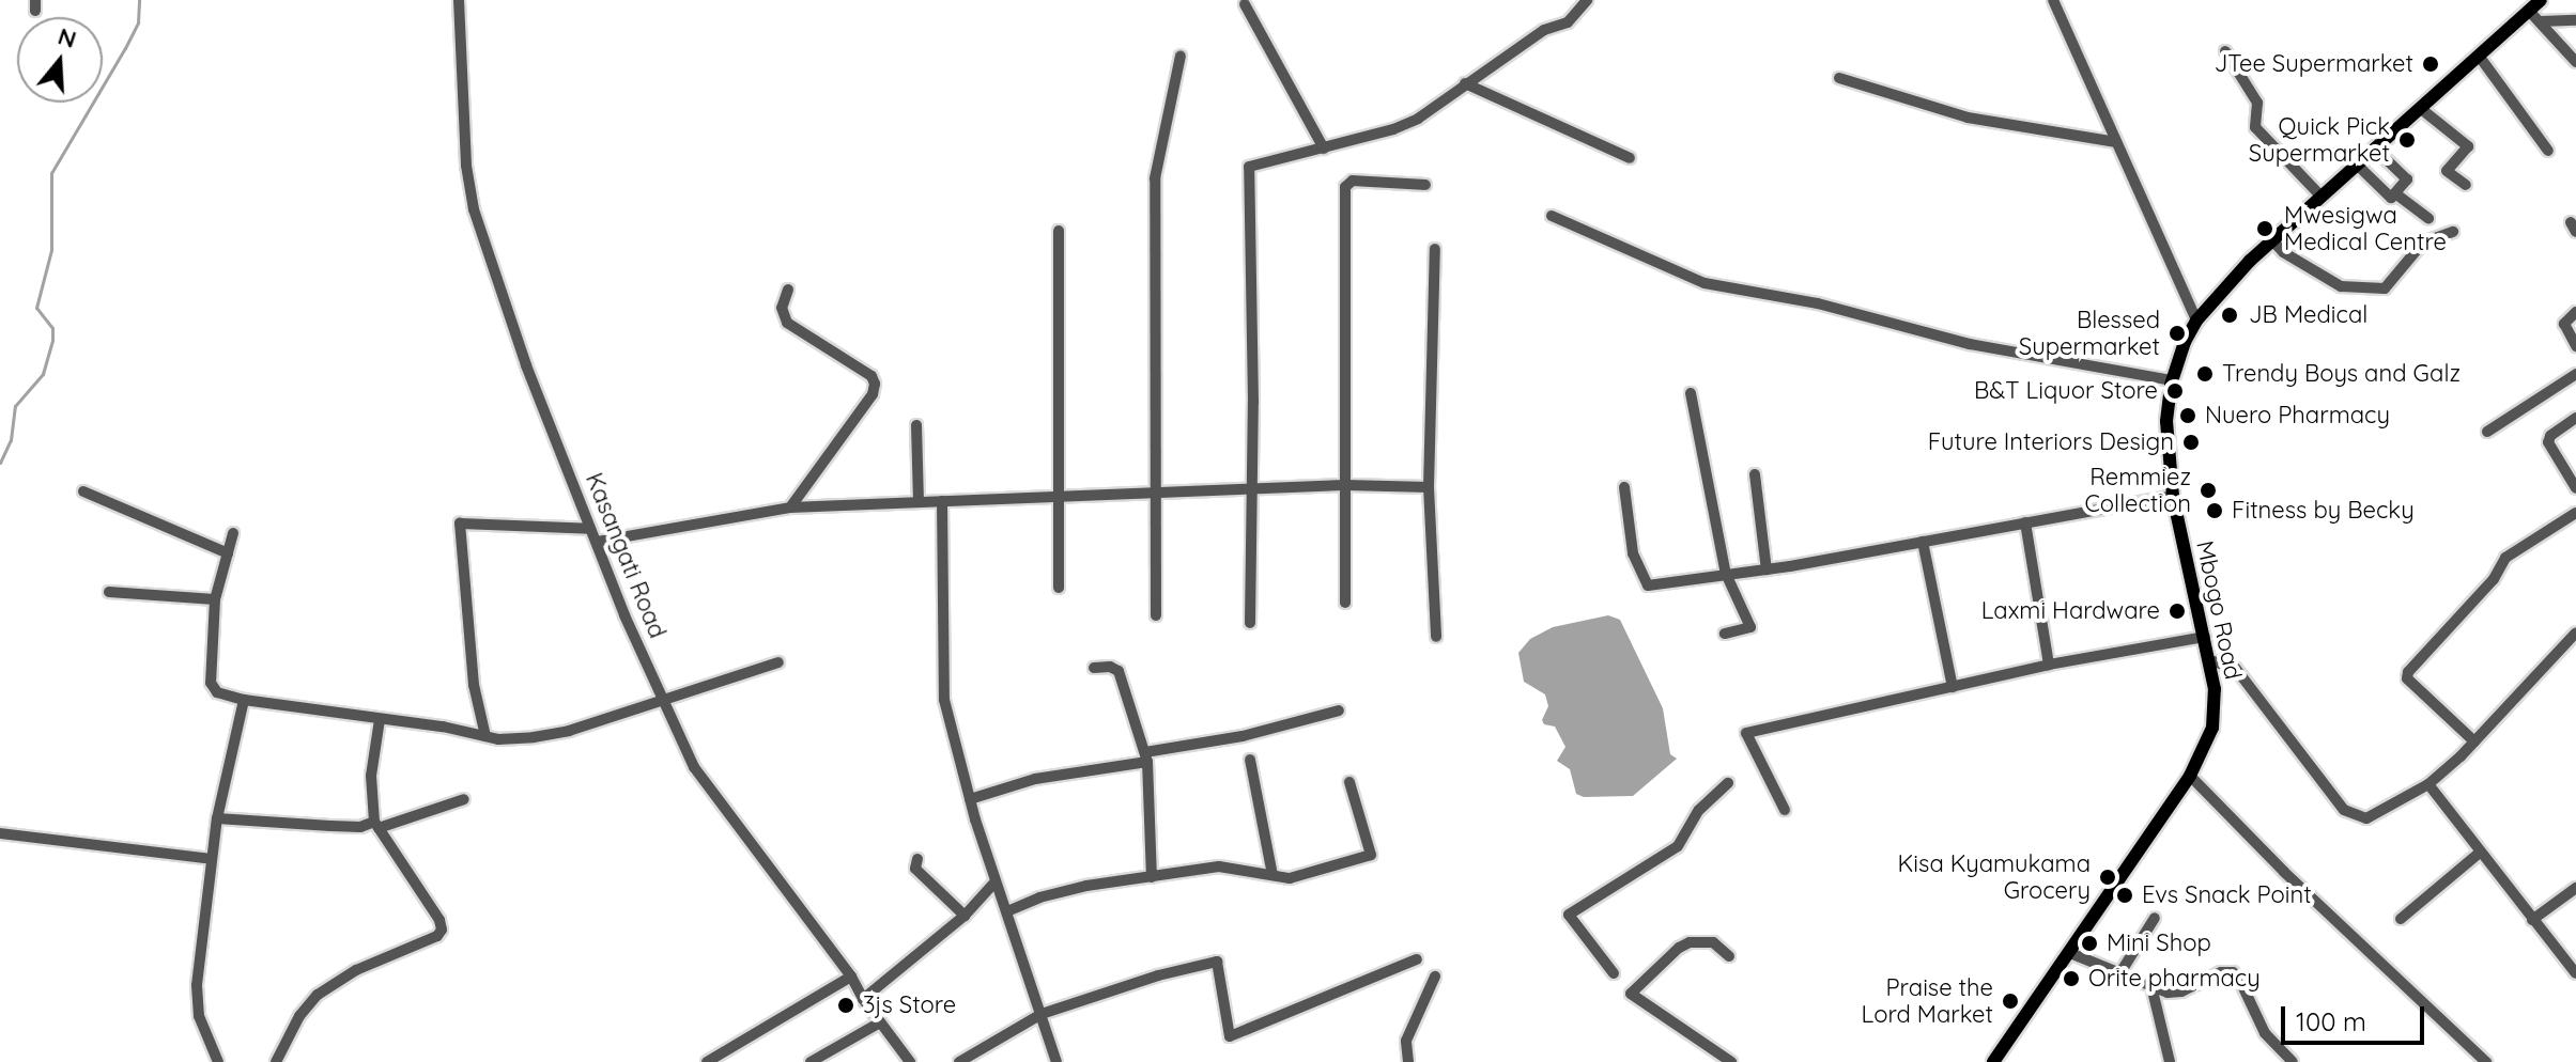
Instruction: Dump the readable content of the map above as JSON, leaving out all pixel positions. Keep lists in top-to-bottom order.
{
  "streets": {
    "main road": ["Mbogo Road"],
    "street": ["Kasangati Road"]
  },
  "places": [
    "JTee Supermarket",
    "Quick Pick Supermarket",
    "Mwesigwa Medical Centre",
    "JB Medical",
    "Blessed Supermarket",
    "Trendy Boys and Galz",
    "B&T Liquor Store",
    "Nuero Pharmacy",
    "Future Interiors Design",
    "Remmiez Collection",
    "Fitness by Becky",
    "Laxmi Hardware",
    "Kisa Kyamukama Grocery",
    "Evs Snack Point",
    "Mini Shop",
    "Orite pharmacy",
    "Praise the Lord Market",
    "3js Store"
  ],
  "scale_bar": "100 m",
  "north": "top"
}
